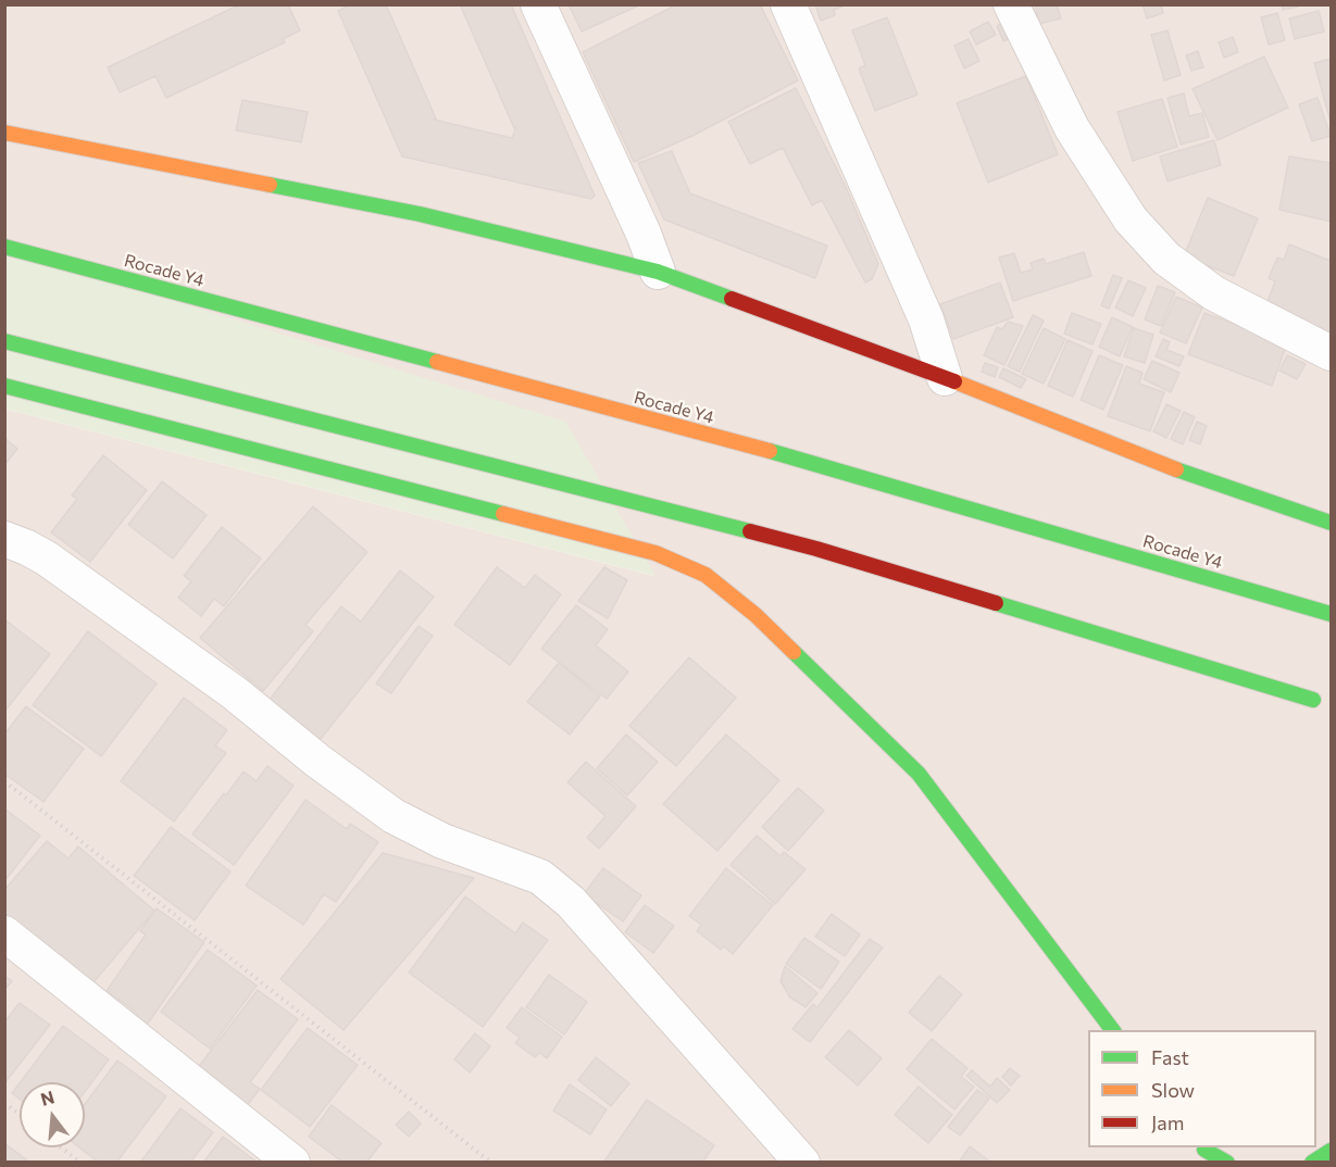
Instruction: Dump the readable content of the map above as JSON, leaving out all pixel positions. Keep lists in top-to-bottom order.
{
  "streets": {
    "main road": ["Rocade Y4"]
  },
  "legend": ["Fast", "Slow", "Jam"],
  "north": "top"
}
